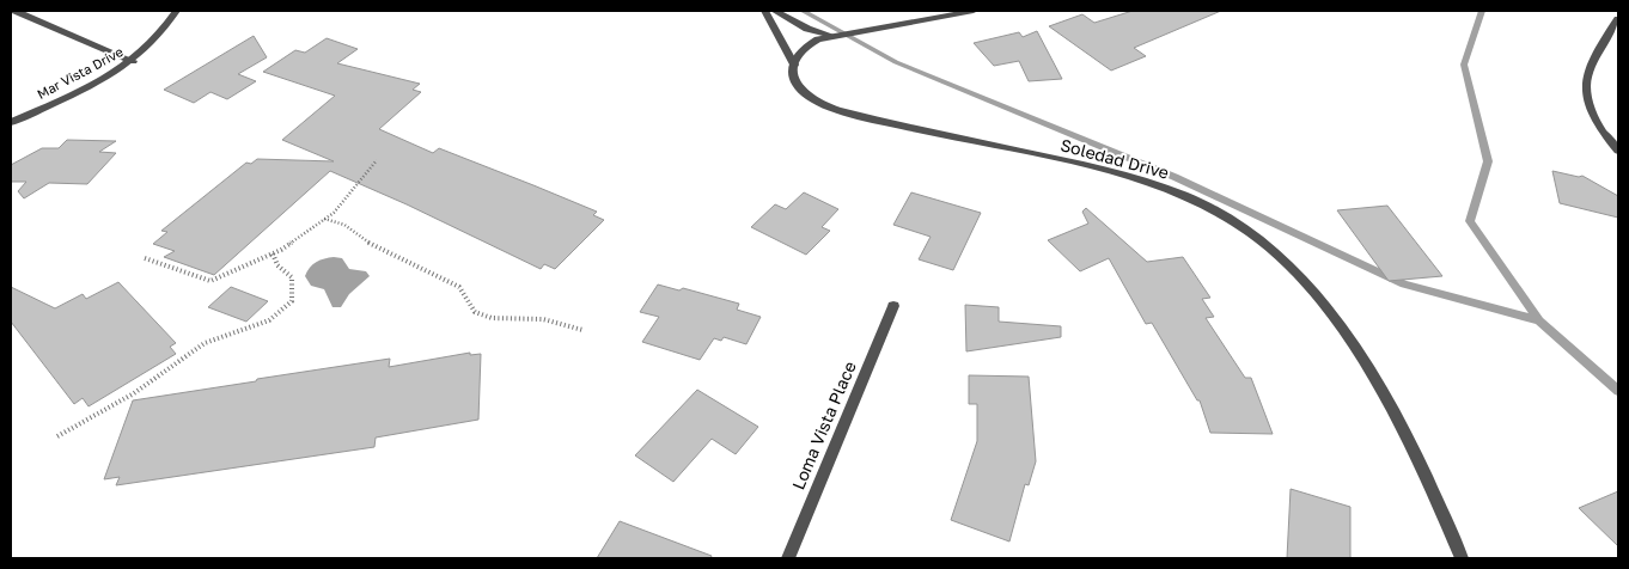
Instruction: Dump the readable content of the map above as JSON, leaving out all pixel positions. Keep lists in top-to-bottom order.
{
  "streets": {
    "street": ["Mar Vista Drive", "Soledad Drive", "Loma Vista Place"]
  }
}
